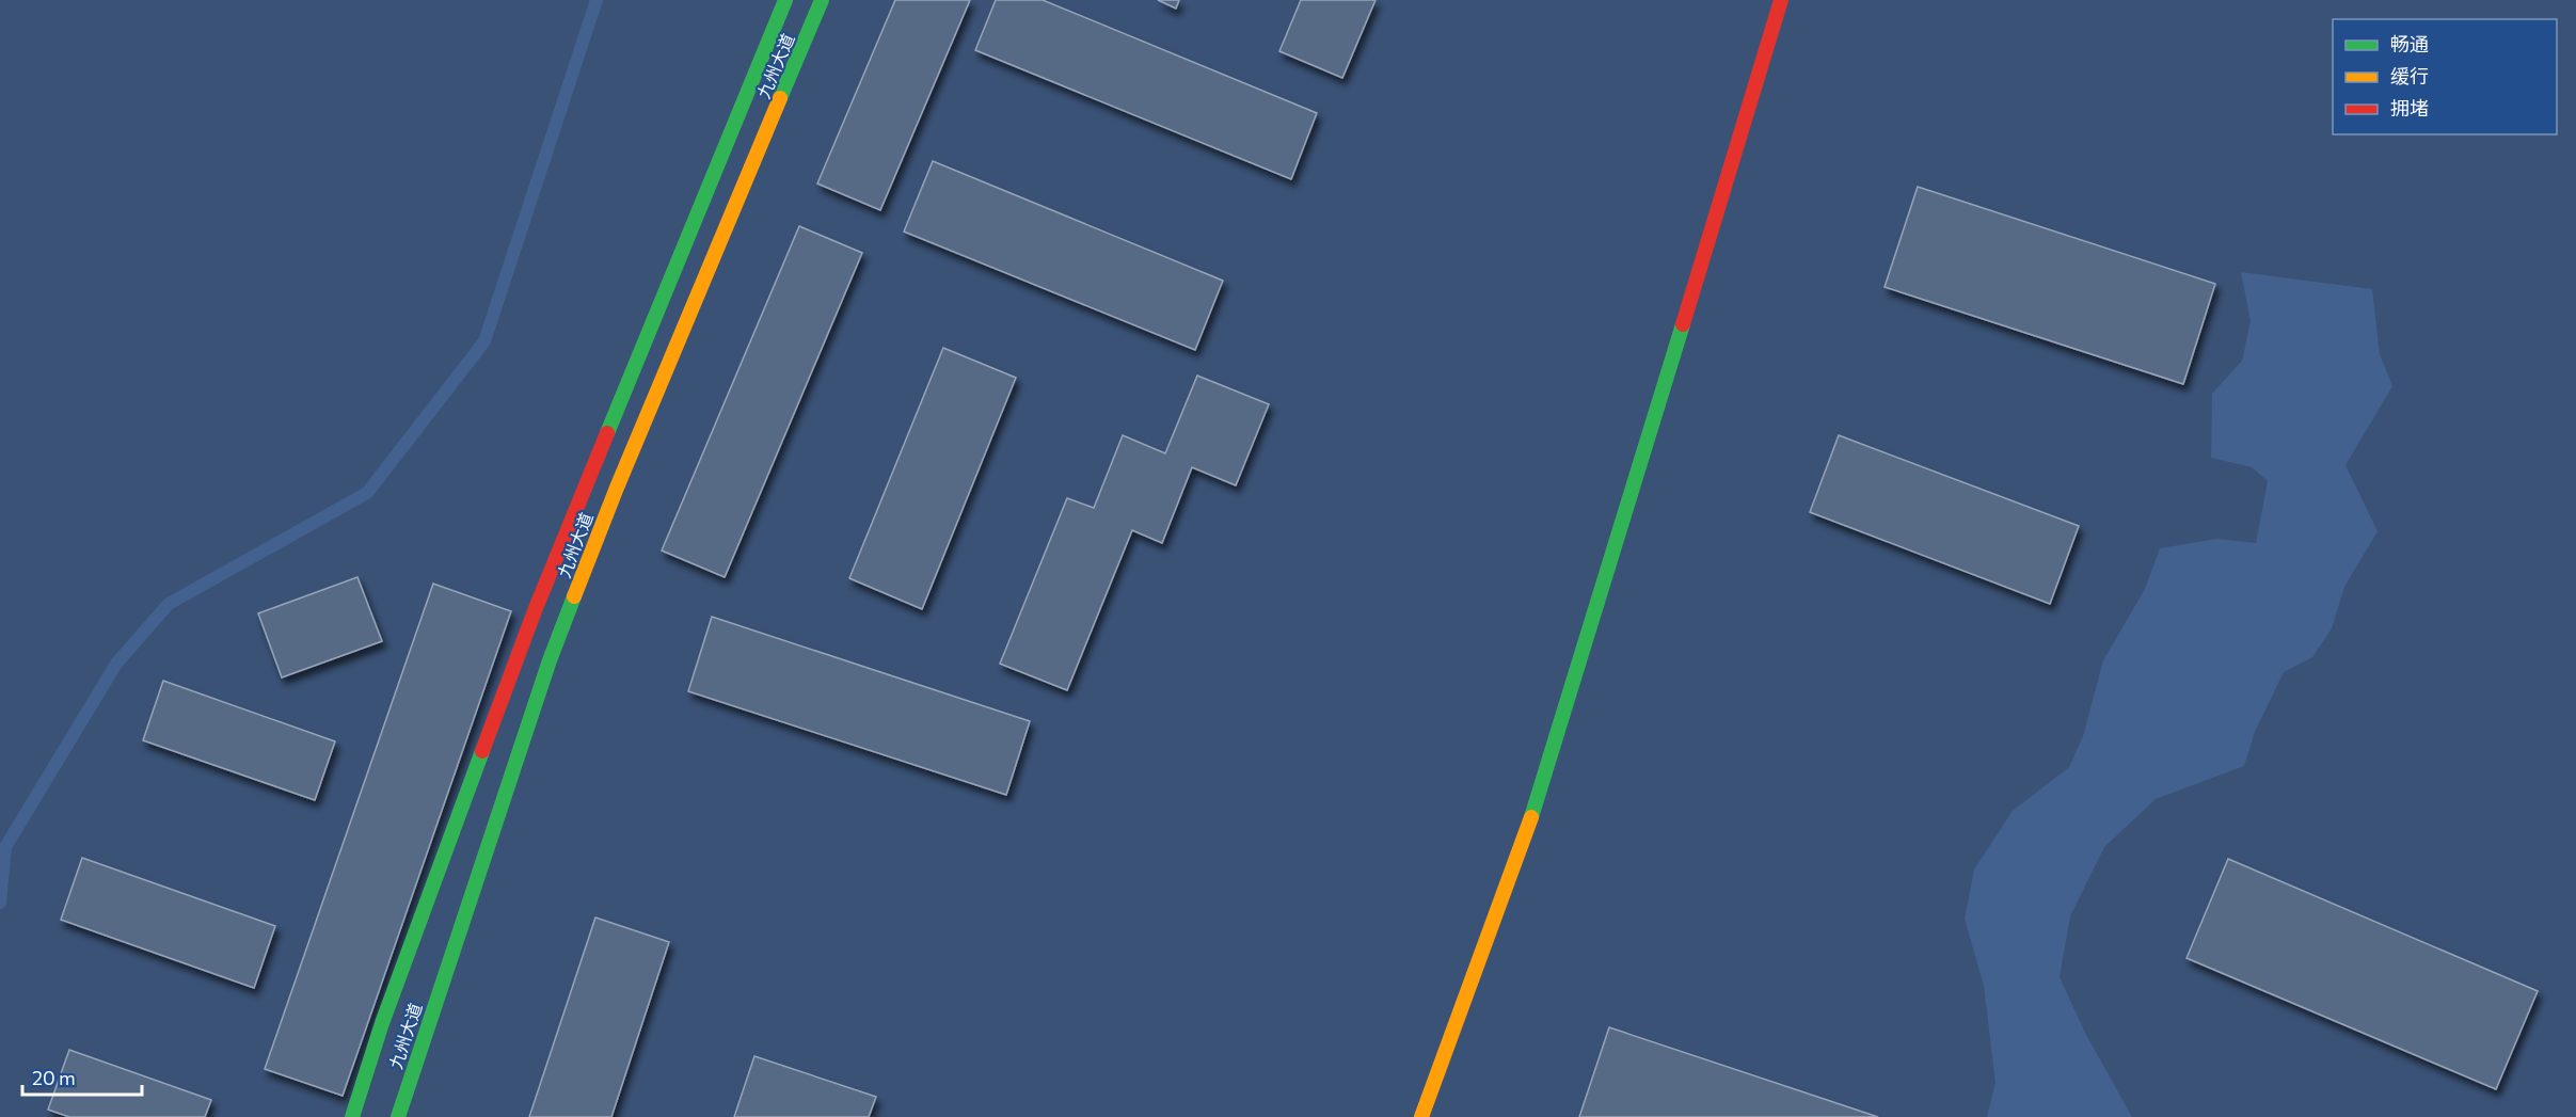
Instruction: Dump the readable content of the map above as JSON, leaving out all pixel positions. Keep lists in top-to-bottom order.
{
  "streets": {
    "main road": ["九州大道"]
  },
  "legend": ["畅通", "缓行", "拥堵"],
  "scale_bar": "20 m"
}
